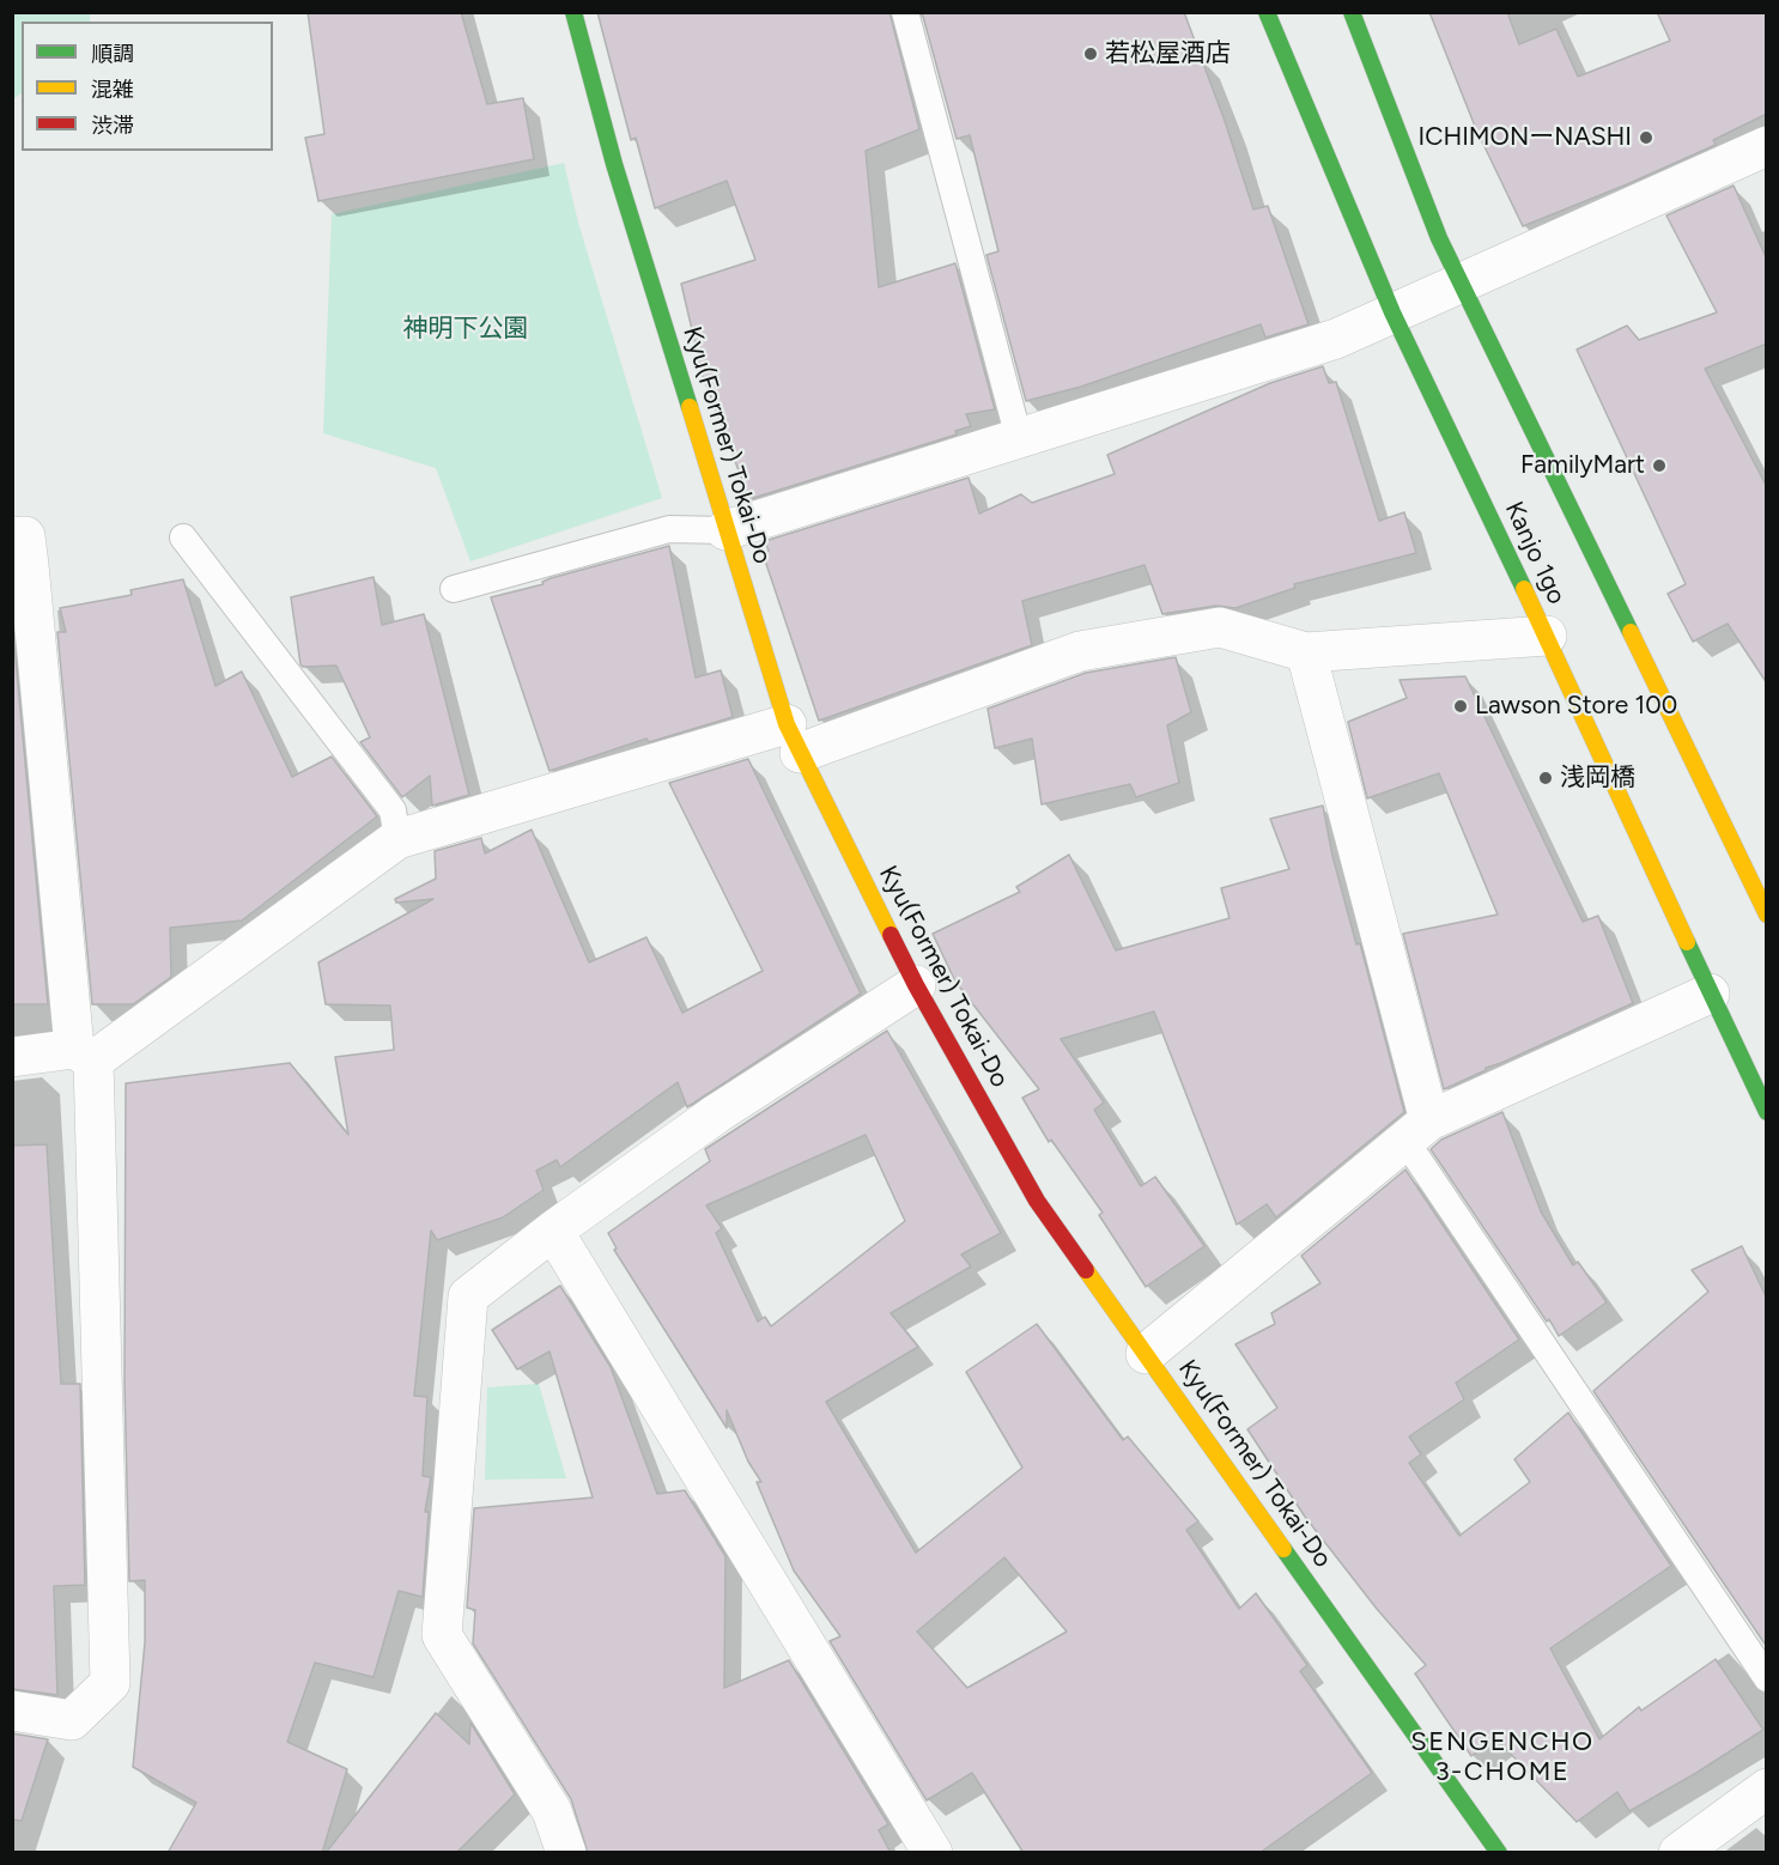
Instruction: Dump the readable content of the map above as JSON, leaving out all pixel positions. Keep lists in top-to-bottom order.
{
  "streets": {
    "main road": ["Kyu(Former) Tokai-Do", "Kanjo 1go"]
  },
  "districts": ["SENGENCHO 3-CHOME"],
  "parks": ["神明下公園"],
  "places": [
    "若松屋酒店",
    "ICHIMONーNASHI",
    "FamilyMart",
    "Lawson Store 100",
    "浅岡橋"
  ],
  "legend": ["順調", "混雑", "渋滞"]
}
